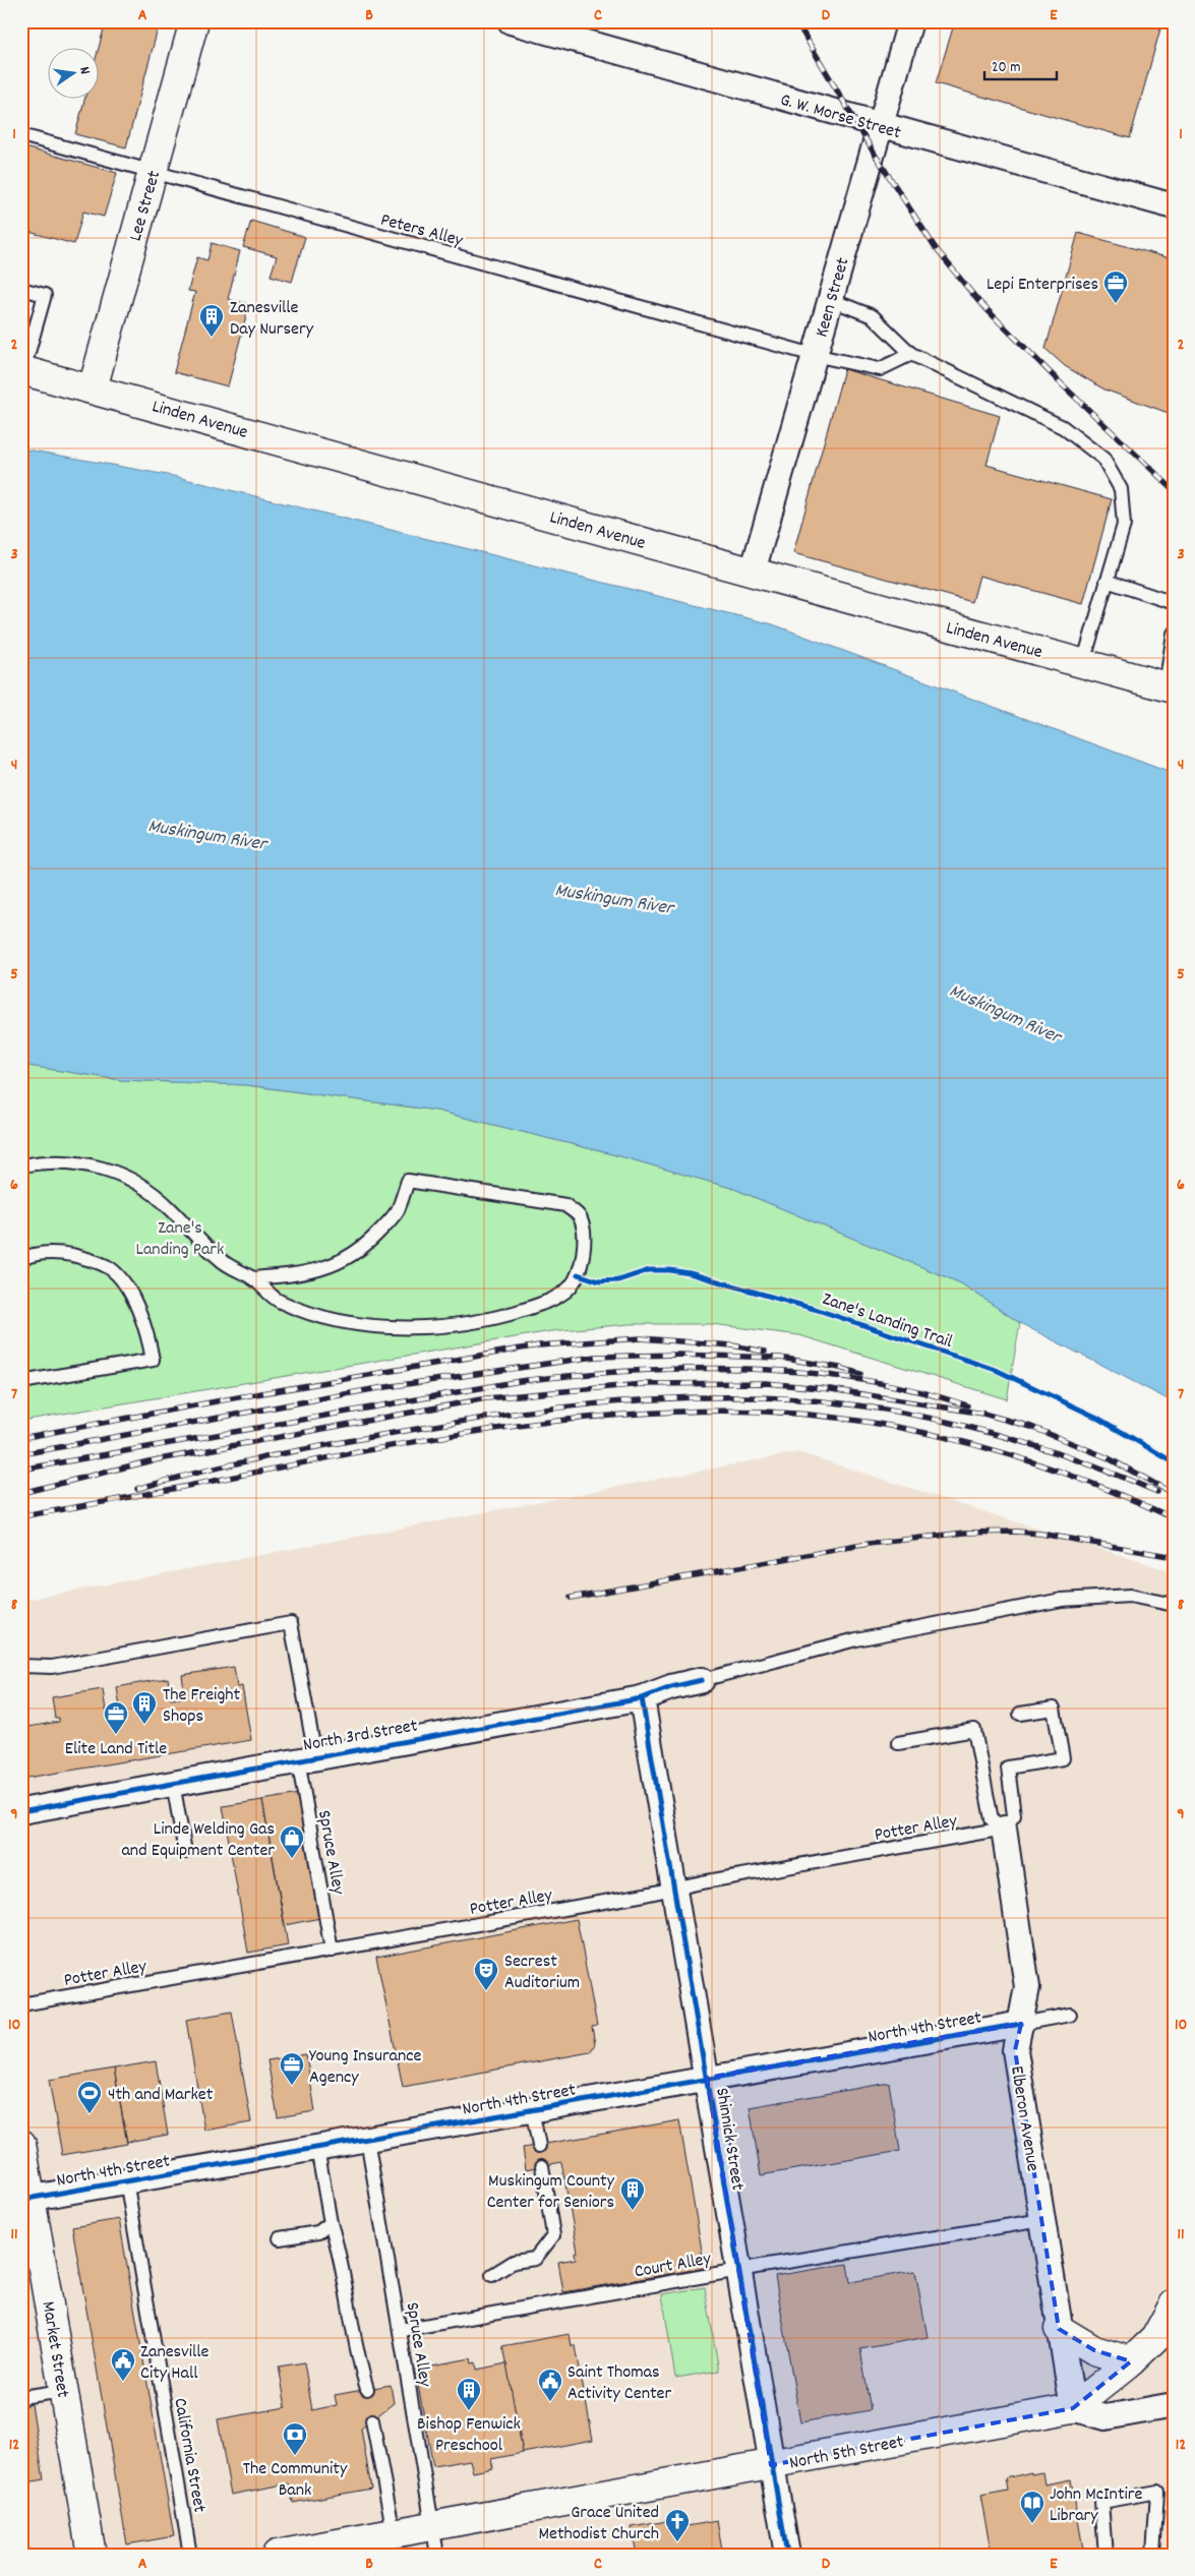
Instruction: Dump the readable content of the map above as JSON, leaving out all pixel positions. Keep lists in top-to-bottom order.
{
  "streets": {
    "main road": [
      "Lee Street",
      "Linden Avenue",
      "Market Street",
      "North 5th Street"
    ],
    "street": [
      "G. W. Morse Street",
      "Keen Street",
      "North 3rd Street",
      "North 4th Street",
      "Elberon Avenue",
      "Shinnick Street"
    ],
    "lane": [
      "Peters Alley",
      "Potter Alley",
      "Spruce Alley",
      "Court Alley",
      "California Street"
    ],
    "cycle path": ["Zane's Landing Trail"]
  },
  "crossings": [
    ["G. W. Morse Street", "Keen Street"],
    ["Lee Street", "Peters Alley"],
    ["Lee Street", "Linden Avenue"],
    ["Peters Alley", "Keen Street"],
    ["Keen Street", "Linden Avenue"],
    ["North 3rd Street", "Spruce Alley"],
    ["North 3rd Street", "Shinnick Street"],
    ["Potter Alley", "Spruce Alley"],
    ["Potter Alley", "Elberon Avenue"],
    ["Potter Alley", "Shinnick Street"],
    ["Spruce Alley", "North 4th Street"],
    ["Spruce Alley", "Court Alley"],
    ["Spruce Alley", "North 5th Street"],
    ["North 4th Street", "Elberon Avenue"],
    ["North 4th Street", "Shinnick Street"],
    ["North 4th Street", "Market Street"],
    ["North 4th Street", "California Street"],
    ["Elberon Avenue", "Court Alley"],
    ["Elberon Avenue", "North 5th Street"],
    ["Shinnick Street", "Court Alley"],
    ["Shinnick Street", "North 5th Street"]
  ],
  "water": ["Muskingum River"],
  "parks": ["Zane's Landing Park"],
  "places": {
    "office": ["Lepi Enterprises", "Elite Land Title", "Young Insurance Agency"],
    "building": [
      "Zanesville Day Nursery",
      "The Freight Shops",
      "Muskingum County Center for Seniors",
      "Bishop Fenwick Preschool"
    ],
    "shop": ["Linde Welding Gas and Equipment Center"],
    "theatre": ["Secrest Auditorium"],
    "sports": ["4th and Market"],
    "public building": ["Zanesville City Hall", "Saint Thomas Activity Center"],
    "bank": ["The Community Bank"],
    "library": ["John McIntire Library"],
    "church": ["Grace United Methodist Church"]
  },
  "scale_bar": "20 m",
  "north": "right",
  "grid": {
    "columns": [
      "A",
      "B",
      "C",
      "D",
      "E"
    ],
    "rows": [
      "1",
      "2",
      "3",
      "4",
      "5",
      "6",
      "7",
      "8",
      "9",
      "10",
      "11",
      "12"
    ]
  }
}
